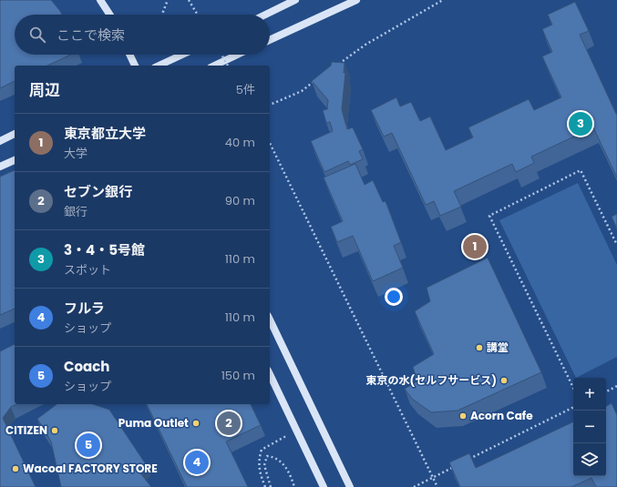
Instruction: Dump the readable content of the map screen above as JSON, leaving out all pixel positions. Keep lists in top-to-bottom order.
{
  "places": [
    "講堂",
    "東京の水(セルフサービス)",
    "Acorn Cafe",
    "Puma Outlet",
    "CITIZEN",
    "Wacoal FACTORY STORE"
  ],
  "page": {
    "search": "ここで検索",
    "heading": ["周辺", "5件"],
    "pins": [
      "3",
      "1",
      "2",
      "5",
      "4"
    ],
    "list": [
      {
        "mark": "1",
        "name": "東京都立大学",
        "note": "大学",
        "value": "40 m"
      },
      {
        "mark": "2",
        "name": "セブン銀行",
        "note": "銀行",
        "value": "90 m"
      },
      {
        "mark": "3",
        "name": "3・4・5号館",
        "note": "スポット",
        "value": "110 m"
      },
      {
        "mark": "4",
        "name": "フルラ",
        "note": "ショップ",
        "value": "110 m"
      },
      {
        "mark": "5",
        "name": "Coach",
        "note": "ショップ",
        "value": "150 m"
      }
    ],
    "map_buttons": ["+", "−"]
  }
}
